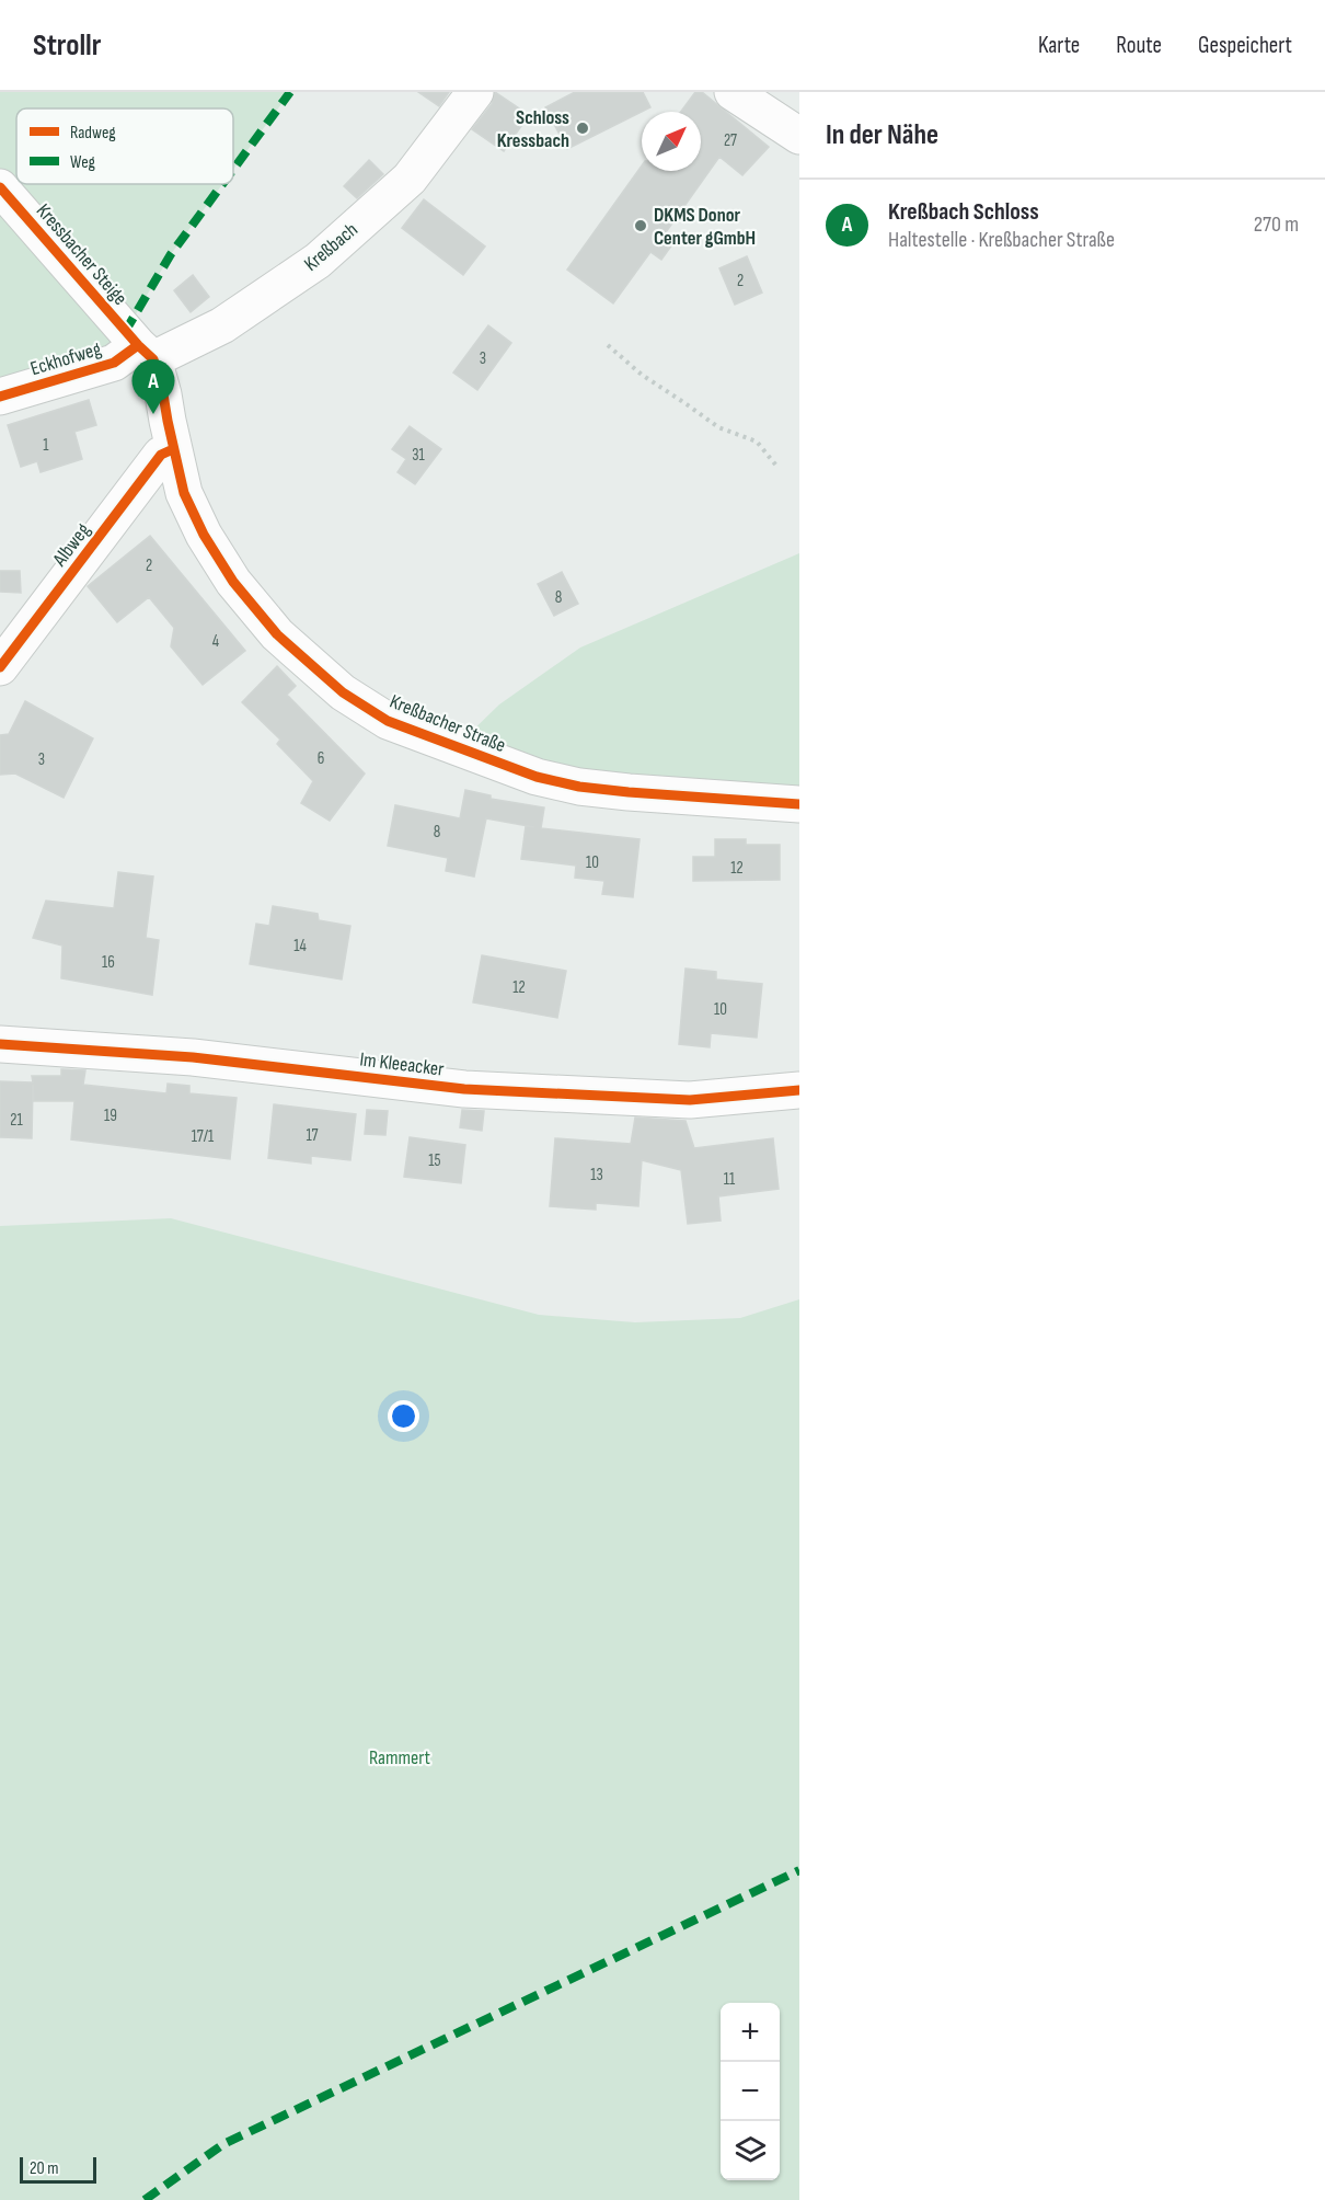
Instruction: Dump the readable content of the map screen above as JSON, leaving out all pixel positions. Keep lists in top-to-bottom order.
{
  "streets": {
    "street": [
      "Kreßbach",
      "Kressbacher Steige",
      "Eckhofweg",
      "Albweg",
      "Kreßbacher Straße",
      "Im Kleeacker"
    ]
  },
  "crossings": [
    ["Kreßbach", "Kressbacher Steige"],
    ["Kreßbach", "Eckhofweg"],
    ["Kreßbach", "Kreßbacher Straße"],
    ["Kressbacher Steige", "Eckhofweg"],
    ["Kressbacher Steige", "Kreßbacher Straße"],
    ["Eckhofweg", "Kreßbacher Straße"],
    ["Albweg", "Kreßbacher Straße"]
  ],
  "parks": ["Rammert"],
  "places": ["Schloss Kressbach", "DKMS Donor Center gGmbH"],
  "house_numbers": [
    "27",
    "2",
    "3",
    "1",
    "31",
    "2",
    "8",
    "4",
    "6",
    "3",
    "8",
    "10",
    "12",
    "14",
    "16",
    "12",
    "10",
    "19",
    "21",
    "17",
    "17/1",
    "15",
    "13",
    "11"
  ],
  "legend": ["Radweg", "Weg"],
  "scale_bar": "20 m",
  "north": "top right",
  "page": {
    "header": "Strollr",
    "nav": ["Karte", "Route", "Gespeichert"],
    "heading": "In der Nähe",
    "list": [
      {
        "mark": "A",
        "name": "Kreßbach Schloss",
        "note": "Haltestelle · Kreßbacher Straße",
        "value": "270 m"
      }
    ],
    "pins": "A",
    "map_buttons": ["+", "−"],
    "scale": "20 m"
  }
}
